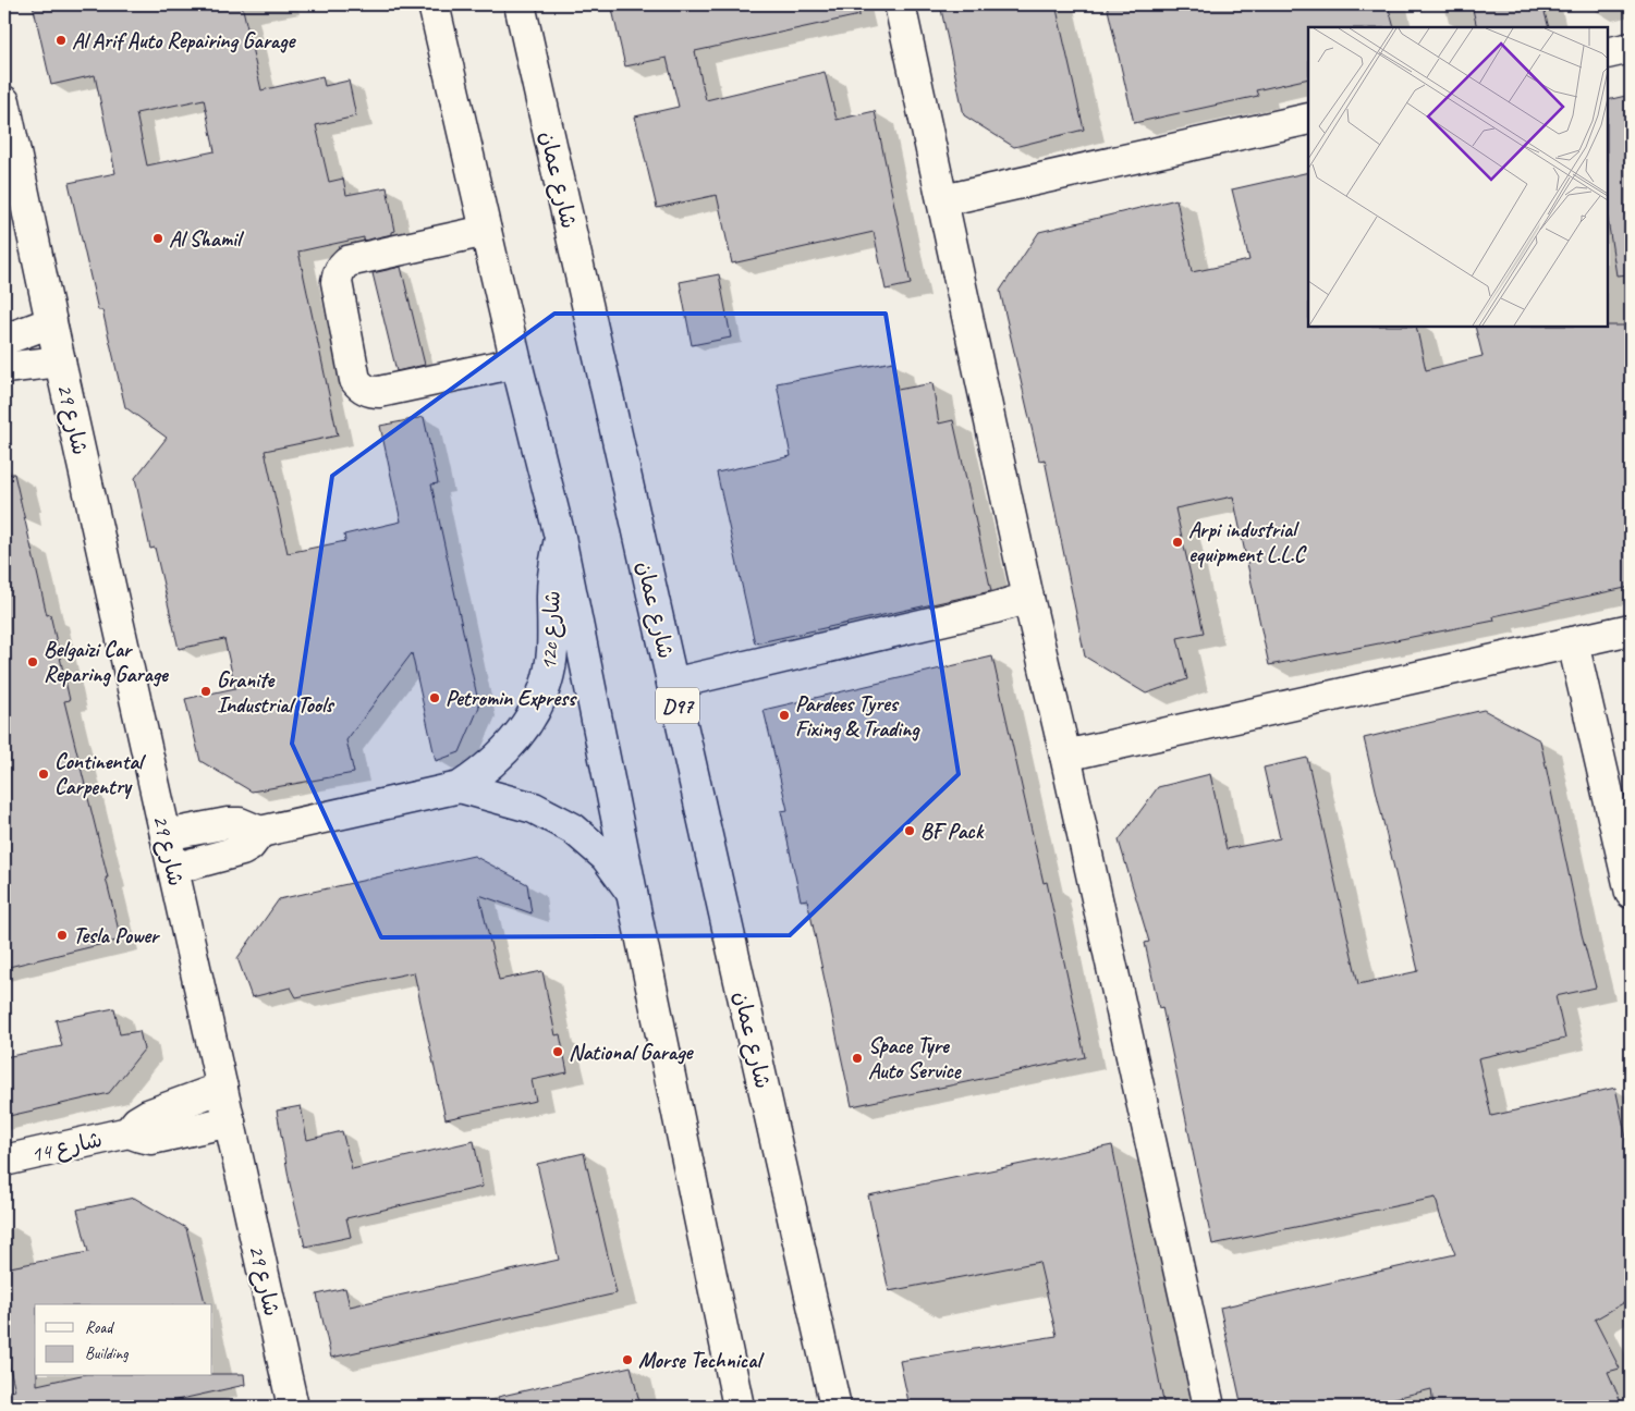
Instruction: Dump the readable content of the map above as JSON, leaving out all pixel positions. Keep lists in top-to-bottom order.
{
  "streets": {
    "street": [
      "شارع عمان",
      "شارع 29",
      "12c شارع",
      "D97",
      "شارع 14"
    ]
  },
  "crossings": [
    ["شارع 29", "شارع 14"]
  ],
  "places": [
    "Al Arif Auto Repairing Garage",
    "Al Shamil",
    "Arpi industrial equipment L.L.C",
    "Belgaizi Car Reparing Garage",
    "Granite Industrial Tools",
    "Petromin Express",
    "Pardees Tyres Fixing & Trading",
    "Continental Carpentry",
    "BF Pack",
    "Tesla Power",
    "National Garage",
    "Space Tyre Auto Service",
    "Morse Technical"
  ],
  "legend": ["Road", "Building"]
}
